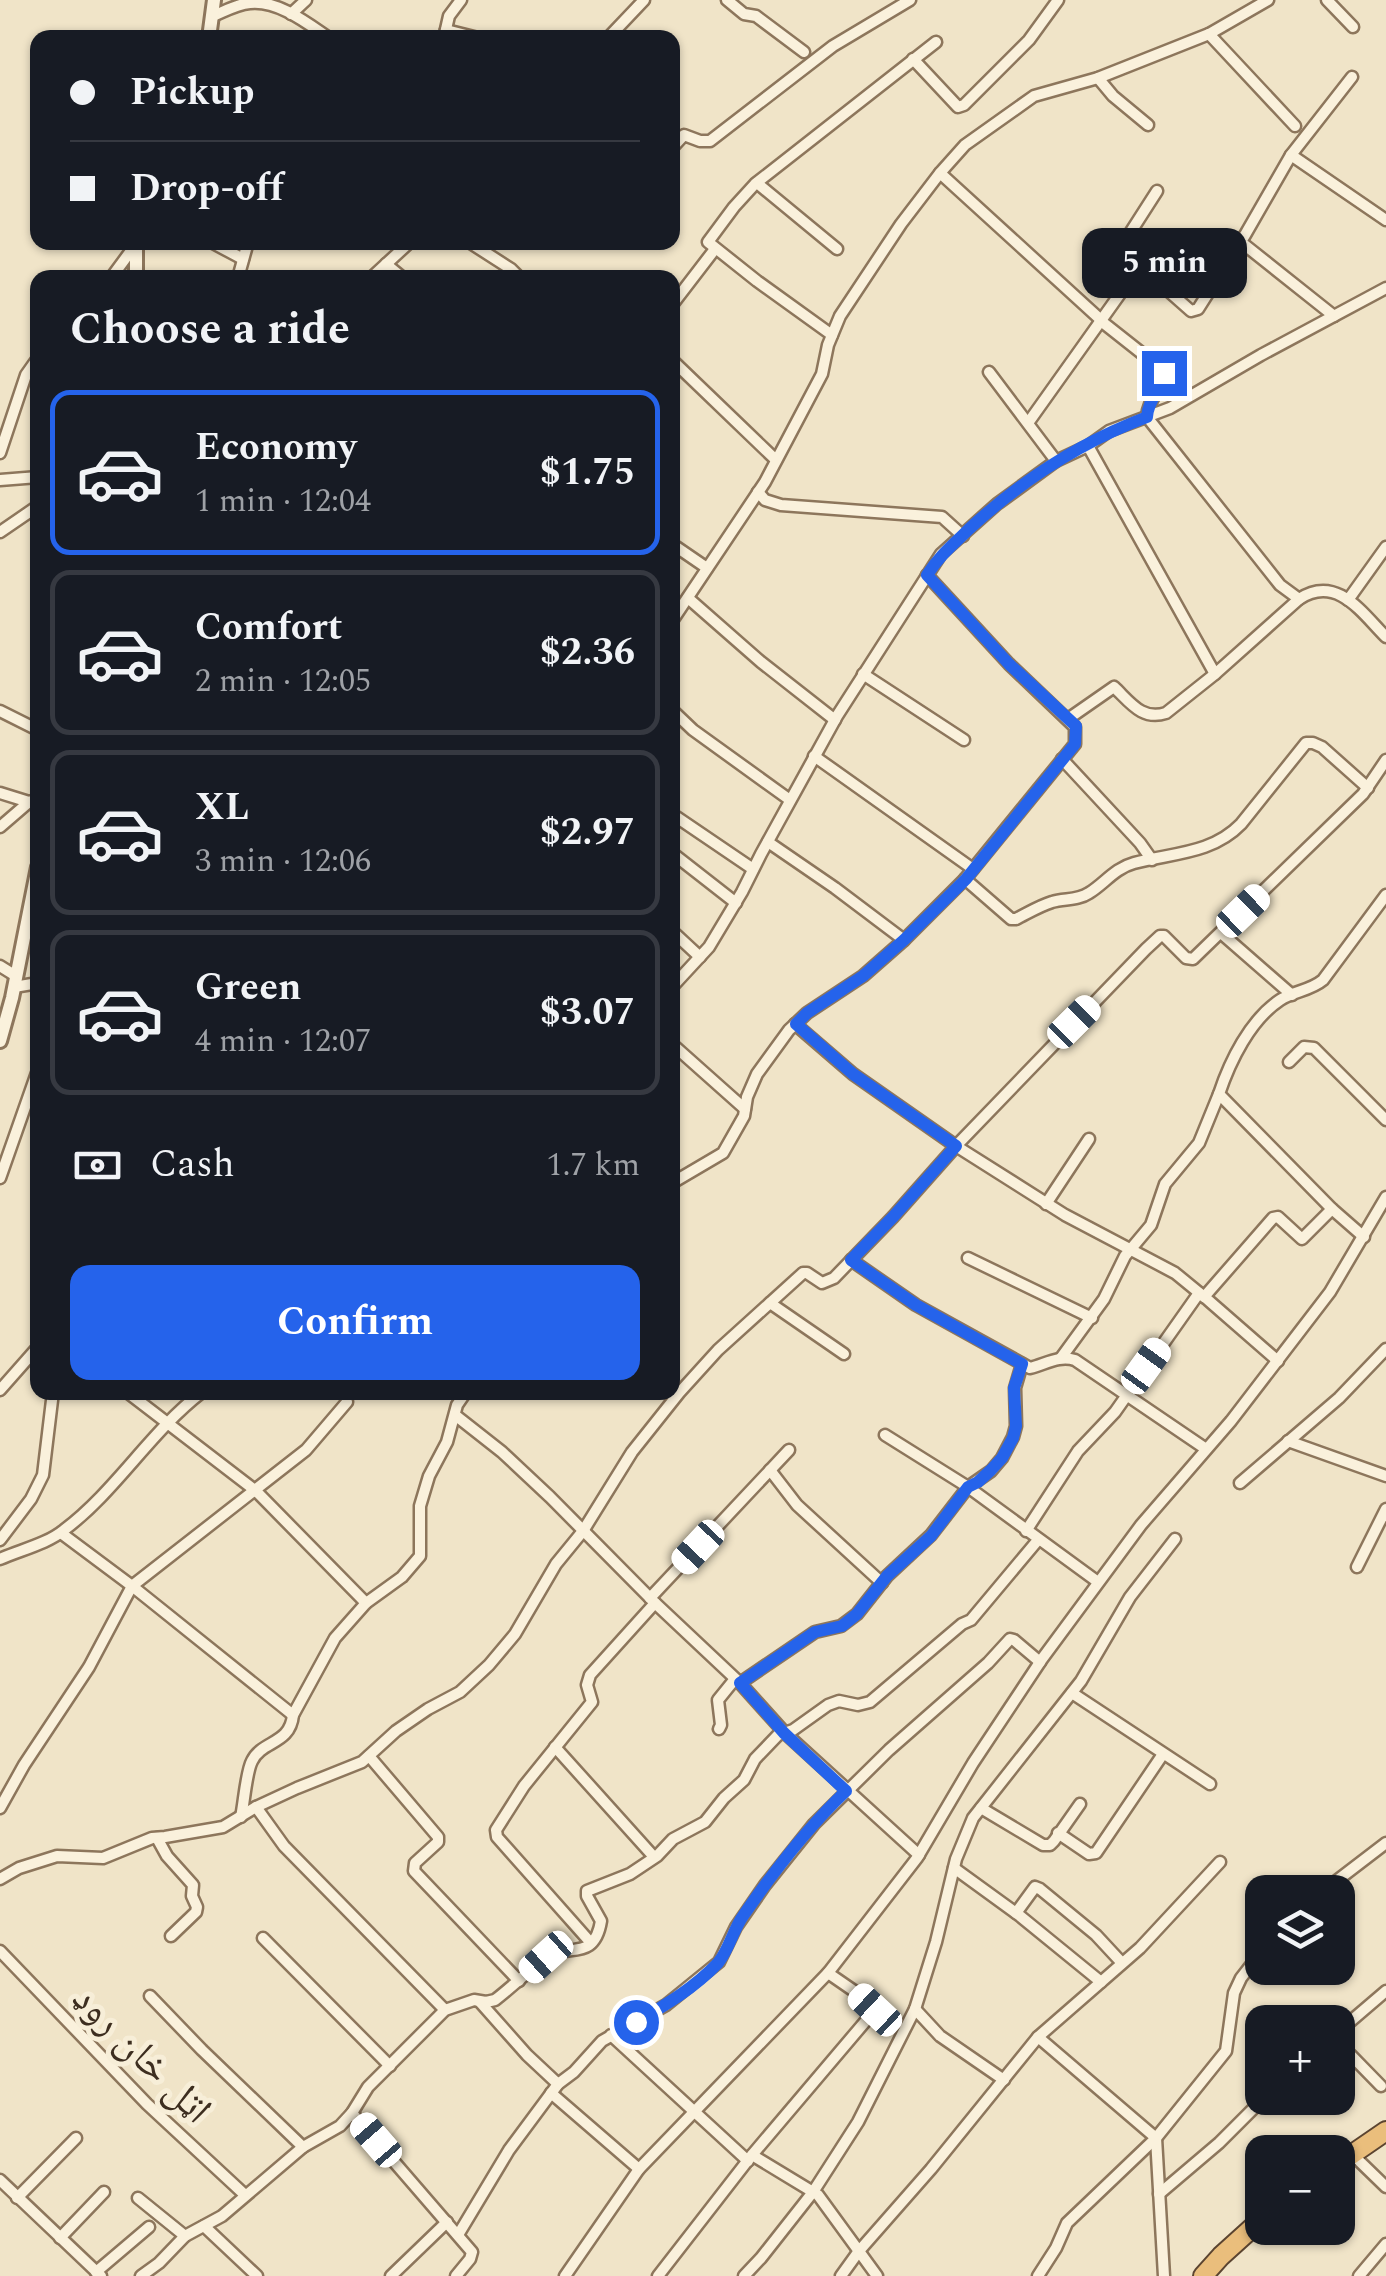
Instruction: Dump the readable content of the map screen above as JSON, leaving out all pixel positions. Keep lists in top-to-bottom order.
{
  "streets": {
    "street": ["اټل خان روډ"]
  },
  "page": {
    "banner": ["Pickup", "Drop-off"],
    "bubble": "5 min",
    "heading": "Choose a ride",
    "list": [
      {
        "name": "Economy",
        "note": "1 min · 12:04",
        "value": "$1.75"
      },
      {
        "name": "Comfort",
        "note": "2 min · 12:05",
        "value": "$2.36"
      },
      {
        "name": "XL",
        "note": "3 min · 12:06",
        "value": "$2.97"
      },
      {
        "name": "Green",
        "note": "4 min · 12:07",
        "value": "$3.07"
      }
    ],
    "pay": ["Cash", "1.7 km"],
    "buttons": "Confirm",
    "map_buttons": ["+", "−"]
  }
}
